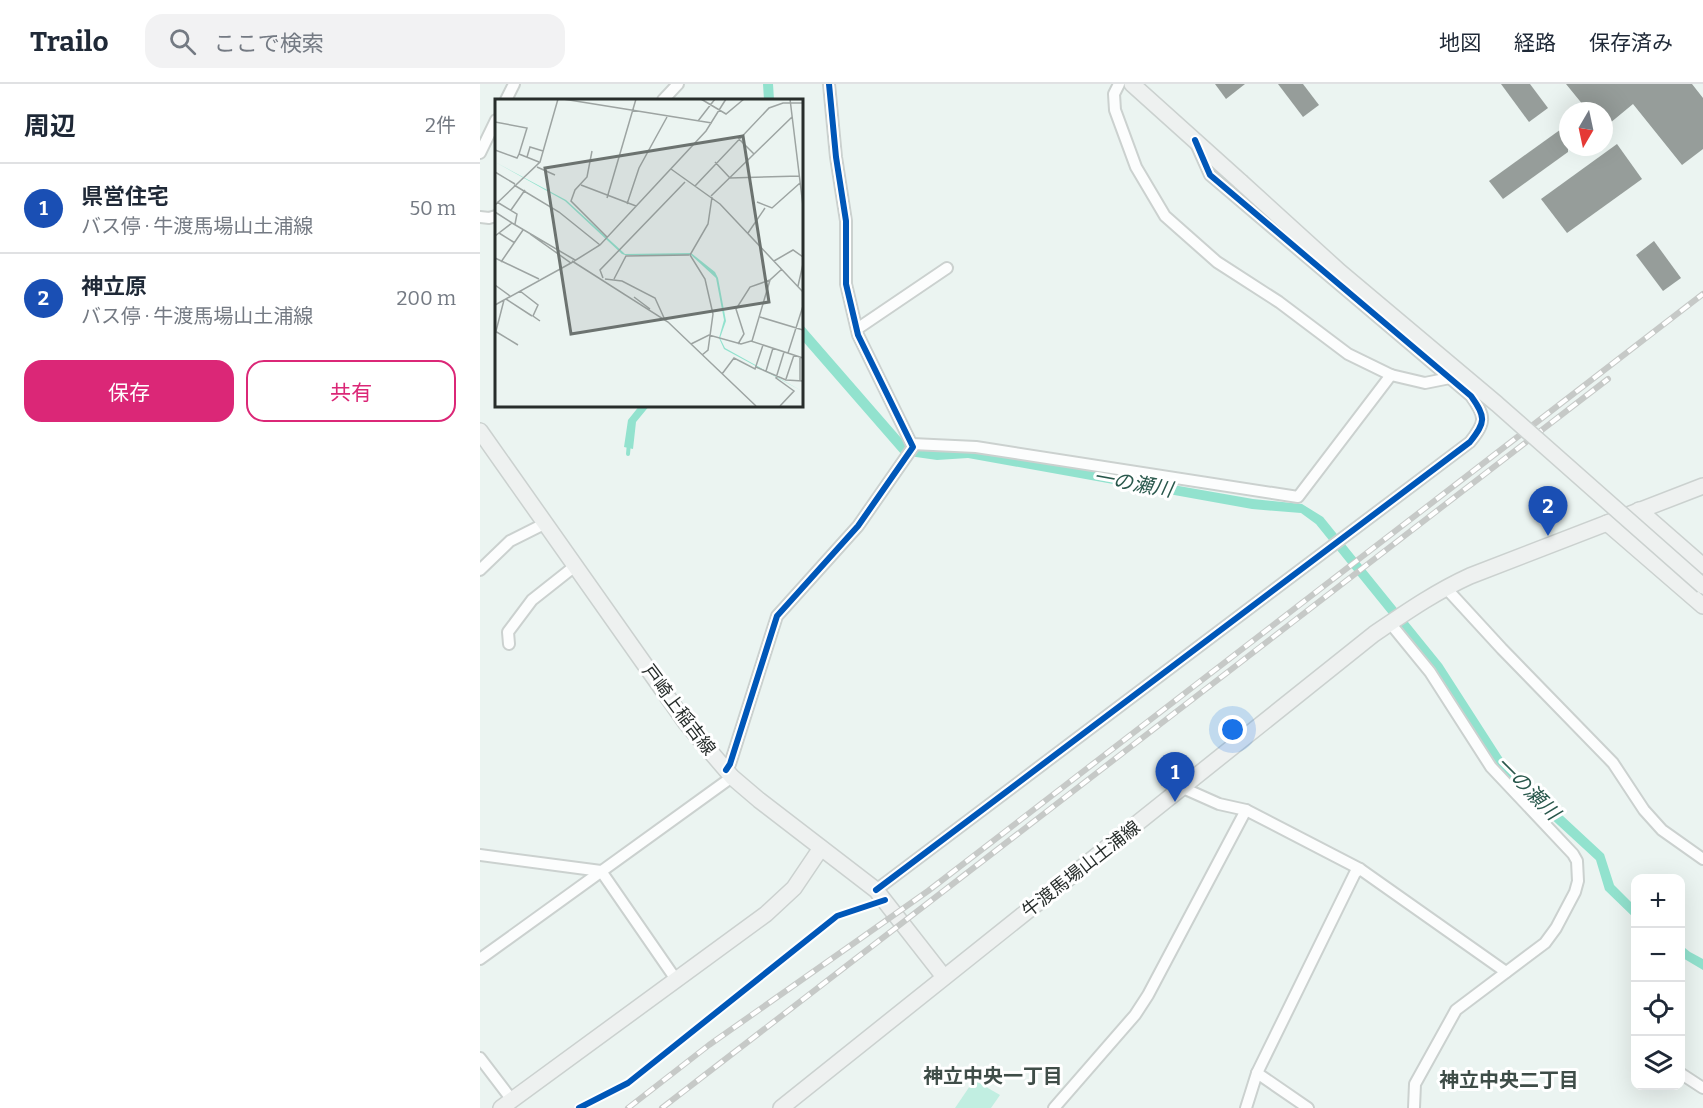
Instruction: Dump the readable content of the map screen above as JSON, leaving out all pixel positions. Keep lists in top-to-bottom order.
{
  "streets": {
    "main road": ["戸崎上稲吉線", "牛渡馬場山土浦線"]
  },
  "crossings": [
    ["戸崎上稲吉線", "牛渡馬場山土浦線"]
  ],
  "districts": ["神立中央一丁目", "神立中央二丁目"],
  "water": ["一の瀬川"],
  "north": "bottom",
  "page": {
    "header": "Trailo",
    "search": "ここで検索",
    "nav": ["地図", "経路", "保存済み"],
    "heading": ["周辺", "2件"],
    "list": [
      {
        "mark": "1",
        "name": "県営住宅",
        "note": "バス停 · 牛渡馬場山土浦線",
        "value": "50 m"
      },
      {
        "mark": "2",
        "name": "神立原",
        "note": "バス停 · 牛渡馬場山土浦線",
        "value": "200 m"
      }
    ],
    "buttons": ["保存", "共有"],
    "pins": ["2", "1"],
    "map_buttons": ["+", "−"]
  }
}
